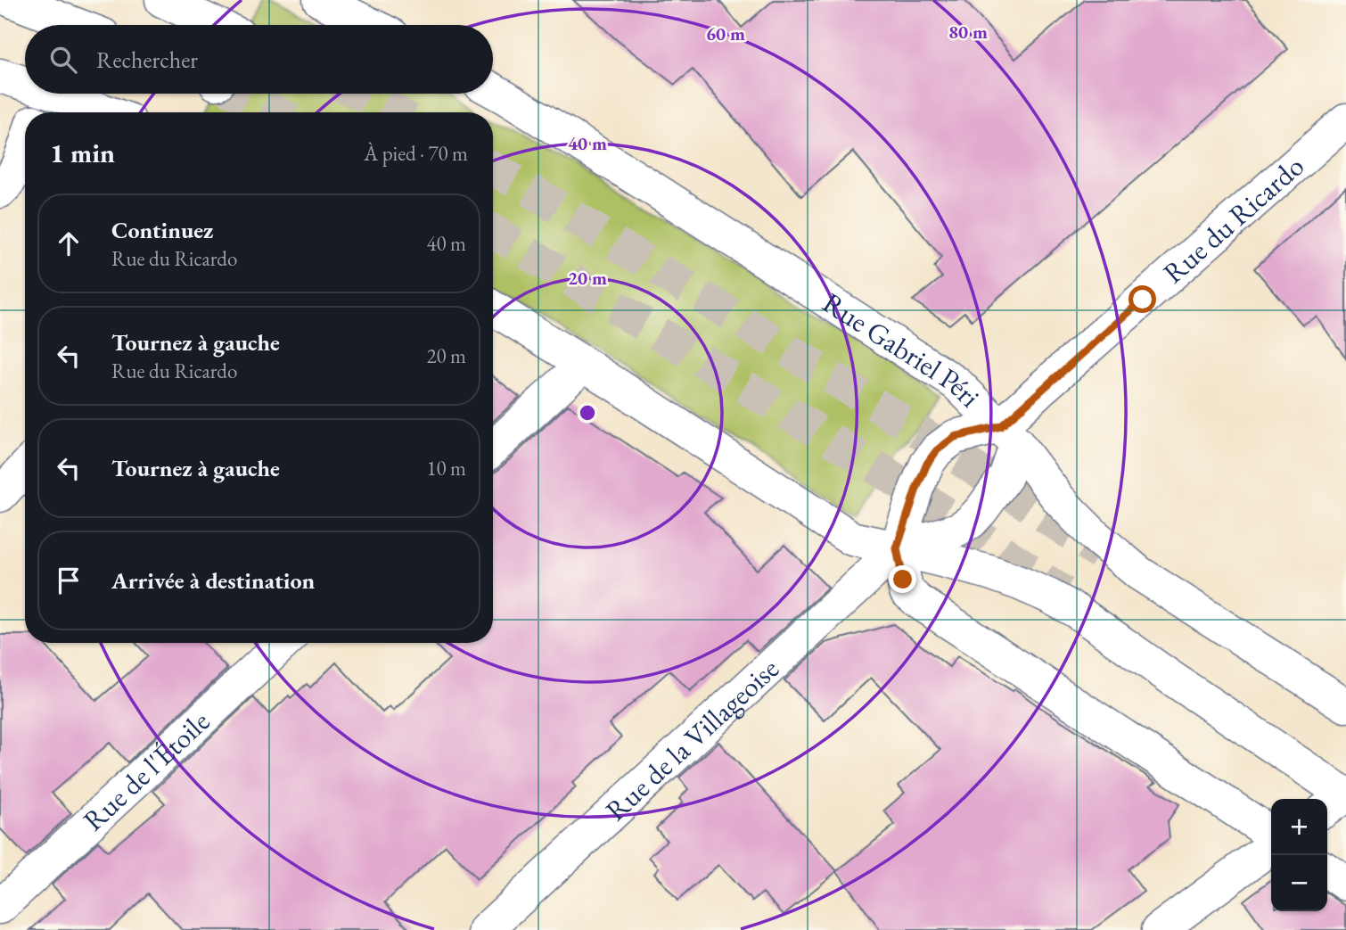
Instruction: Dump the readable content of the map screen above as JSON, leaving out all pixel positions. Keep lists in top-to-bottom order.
{
  "streets": {
    "main road": [
      "Rue du Ricardo",
      "Rue Gabriel Péri",
      "Rue de la Villageoise",
      "Rue de l'Étoile"
    ]
  },
  "crossings": [
    ["Rue du Ricardo", "Rue Gabriel Péri"]
  ],
  "page": {
    "search": "Rechercher",
    "heading": ["1 min", "À pied · 70 m"],
    "list": [
      ["Continuez", "Rue du Ricardo", "40 m"],
      ["Tournez à gauche", "Rue du Ricardo", "20 m"],
      ["Tournez à gauche", "10 m"],
      "Arrivée à destination"
    ],
    "map_buttons": ["+", "−"]
  },
  "rings": [
    "80 m",
    "60 m",
    "40 m",
    "20 m"
  ]
}
